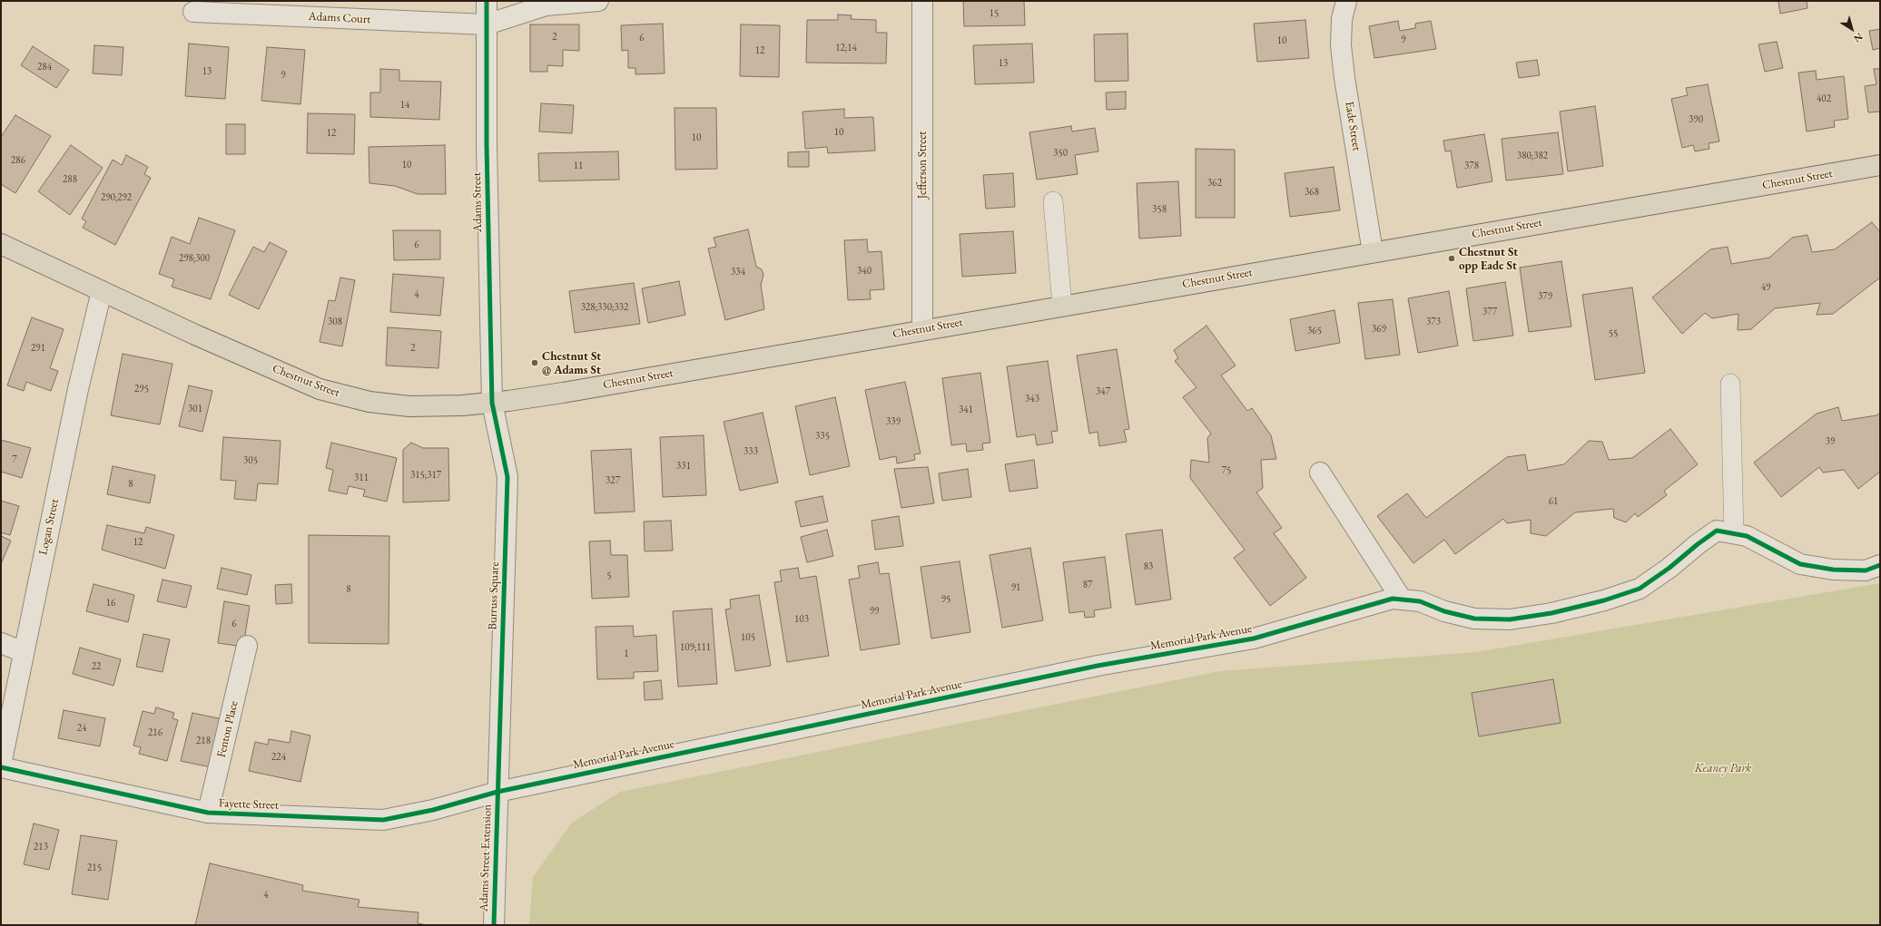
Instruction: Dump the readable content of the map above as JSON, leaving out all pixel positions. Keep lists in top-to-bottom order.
{
  "streets": {
    "main road": ["Chestnut Street"],
    "street": [
      "Adams Court",
      "Eade Street",
      "Jefferson Street",
      "Adams Street",
      "Logan Street",
      "Burruss Square",
      "Memorial Park Avenue",
      "Fenton Place",
      "Fayette Street",
      "Adams Street Extension"
    ]
  },
  "crossings": [
    ["Adams Court", "Adams Street"],
    ["Eade Street", "Chestnut Street"],
    ["Jefferson Street", "Chestnut Street"],
    ["Chestnut Street", "Adams Street"],
    ["Chestnut Street", "Logan Street"],
    ["Chestnut Street", "Burruss Square"],
    ["Adams Street", "Burruss Square"],
    ["Burruss Square", "Memorial Park Avenue"],
    ["Burruss Square", "Fayette Street"],
    ["Burruss Square", "Adams Street Extension"],
    ["Memorial Park Avenue", "Fayette Street"],
    ["Memorial Park Avenue", "Adams Street Extension"],
    ["Fenton Place", "Fayette Street"],
    ["Fayette Street", "Adams Street Extension"]
  ],
  "parks": ["Keaney Park"],
  "places": ["Chestnut St opp Eade St", "Chestnut St @ Adams St"],
  "house_numbers": [
    "15",
    "2",
    "6",
    "9",
    "10",
    "12;14",
    "12",
    "13",
    "284",
    "13",
    "9",
    "402",
    "14",
    "390",
    "10",
    "12",
    "10",
    "350",
    "380;382",
    "286",
    "10",
    "11",
    "378",
    "288",
    "362",
    "368",
    "290;292",
    "358",
    "6",
    "298;300",
    "340",
    "334",
    "49",
    "4",
    "379",
    "328;330;332",
    "377",
    "308",
    "373",
    "369",
    "365",
    "55",
    "291",
    "2",
    "295",
    "347",
    "343",
    "301",
    "341",
    "339",
    "335",
    "39",
    "333",
    "7",
    "305",
    "331",
    "75",
    "315;317",
    "311",
    "327",
    "8",
    "61",
    "12",
    "83",
    "5",
    "87",
    "91",
    "8",
    "95",
    "16",
    "99",
    "103",
    "6",
    "105",
    "109;111",
    "1",
    "22",
    "24",
    "216",
    "218",
    "224",
    "213",
    "215",
    "4"
  ],
  "north": "bottom right"
}
